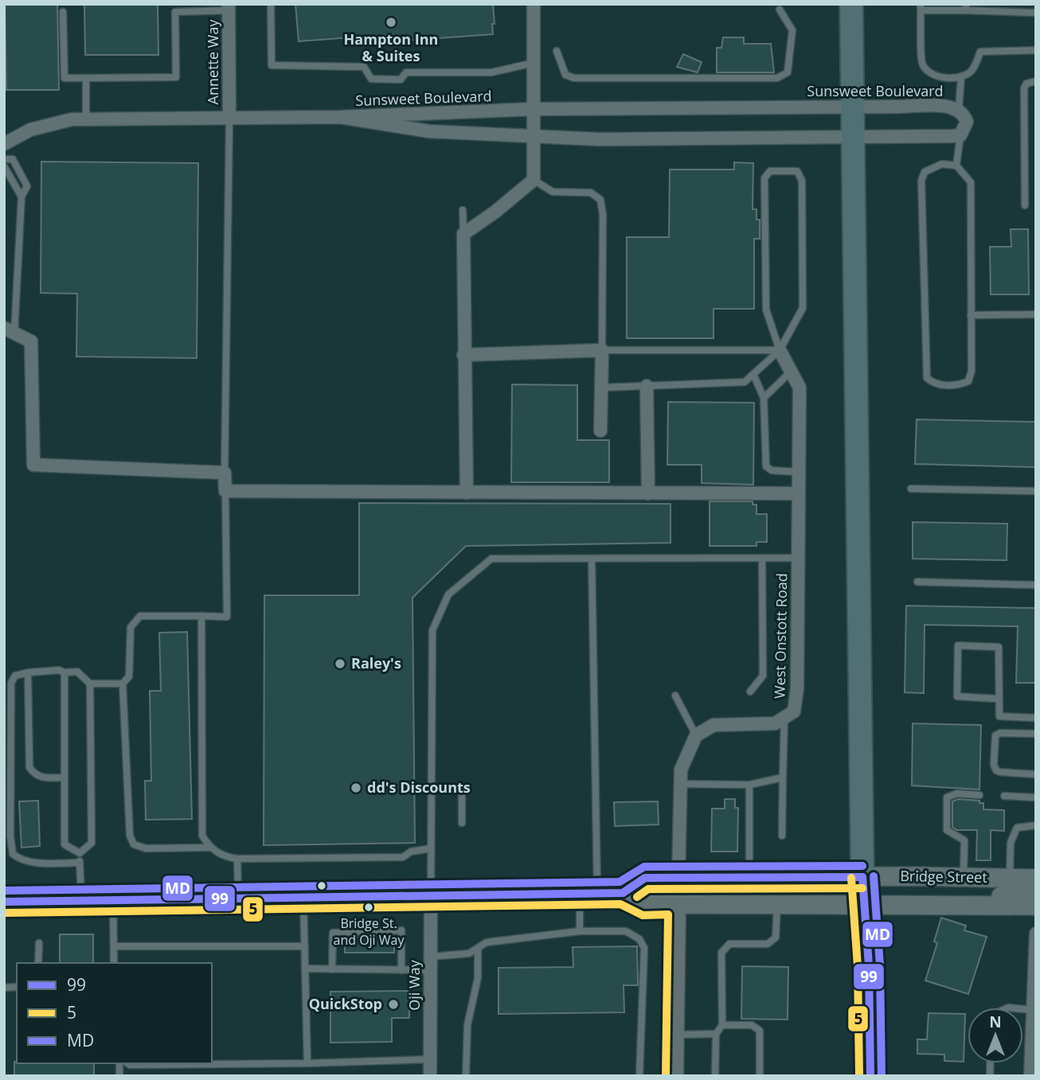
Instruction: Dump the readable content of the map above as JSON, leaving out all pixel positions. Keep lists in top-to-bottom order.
{
  "streets": {
    "main road": ["Bridge Street"],
    "street": [
      "Annette Way",
      "Sunsweet Boulevard",
      "West Onstott Road",
      "Oji Way"
    ]
  },
  "crossings": [
    ["Annette Way", "Sunsweet Boulevard"],
    ["Bridge Street", "Oji Way"]
  ],
  "places": [
    "Hampton Inn & Suites",
    "Raley's",
    "dd's Discounts",
    "Bridge St. and Oji Way",
    "QuickStop"
  ],
  "lines": ["transit line MD", "transit line 99", "transit line 5"],
  "legend": ["99", "5", "MD"],
  "north": "top"
}
